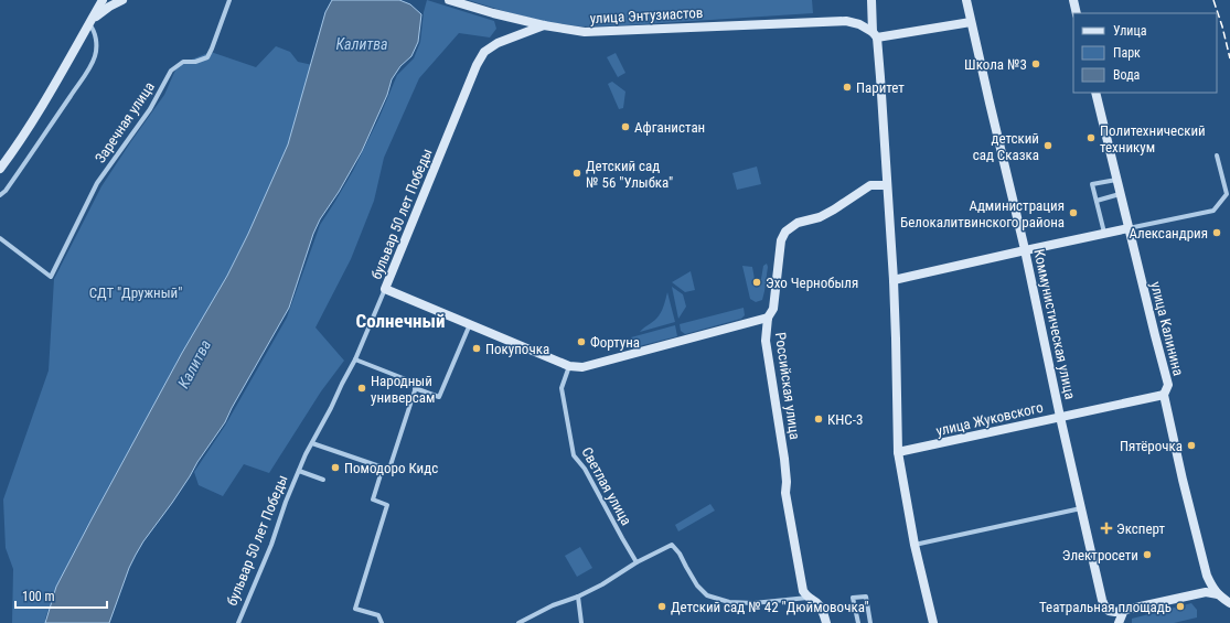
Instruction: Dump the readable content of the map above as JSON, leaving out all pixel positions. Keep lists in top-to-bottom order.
{
  "streets": {
    "street": [
      "улица Энтузиастов",
      "Заречная улица",
      "бульвар 50 лет Победы",
      "Коммунистическая улица",
      "улица Калинина",
      "Российская улица",
      "улица Жуковского",
      "Светлая улица"
    ]
  },
  "crossings": [
    ["улица Энтузиастов", "бульвар 50 лет Победы"],
    ["Коммунистическая улица", "улица Жуковского"],
    ["улица Калинина", "улица Жуковского"]
  ],
  "districts": ["Солнечный"],
  "water": ["Калитва"],
  "parks": ["СДТ \"Дружный\""],
  "places": {
    "other": [
      "Школа №3",
      "Паритет",
      "Афганистан",
      "Политехнический техникум",
      "детский сад Сказка",
      "Детский сад № 56 \"Улыбка\"",
      "Администрация Белокалитвинского района",
      "Александрия",
      "Эхо Чернобыля",
      "Фортуна",
      "Покупочка",
      "Народный универсам",
      "КНС-3",
      "Пятёрочка",
      "Помодоро Кидс",
      "Электросети",
      "Детский сад № 42 \"Дюймовочка\"",
      "Театральная площадь"
    ],
    "health": ["Эксперт"]
  },
  "legend": ["Улица", "Парк", "Вода"],
  "scale_bar": "100 m"
}
